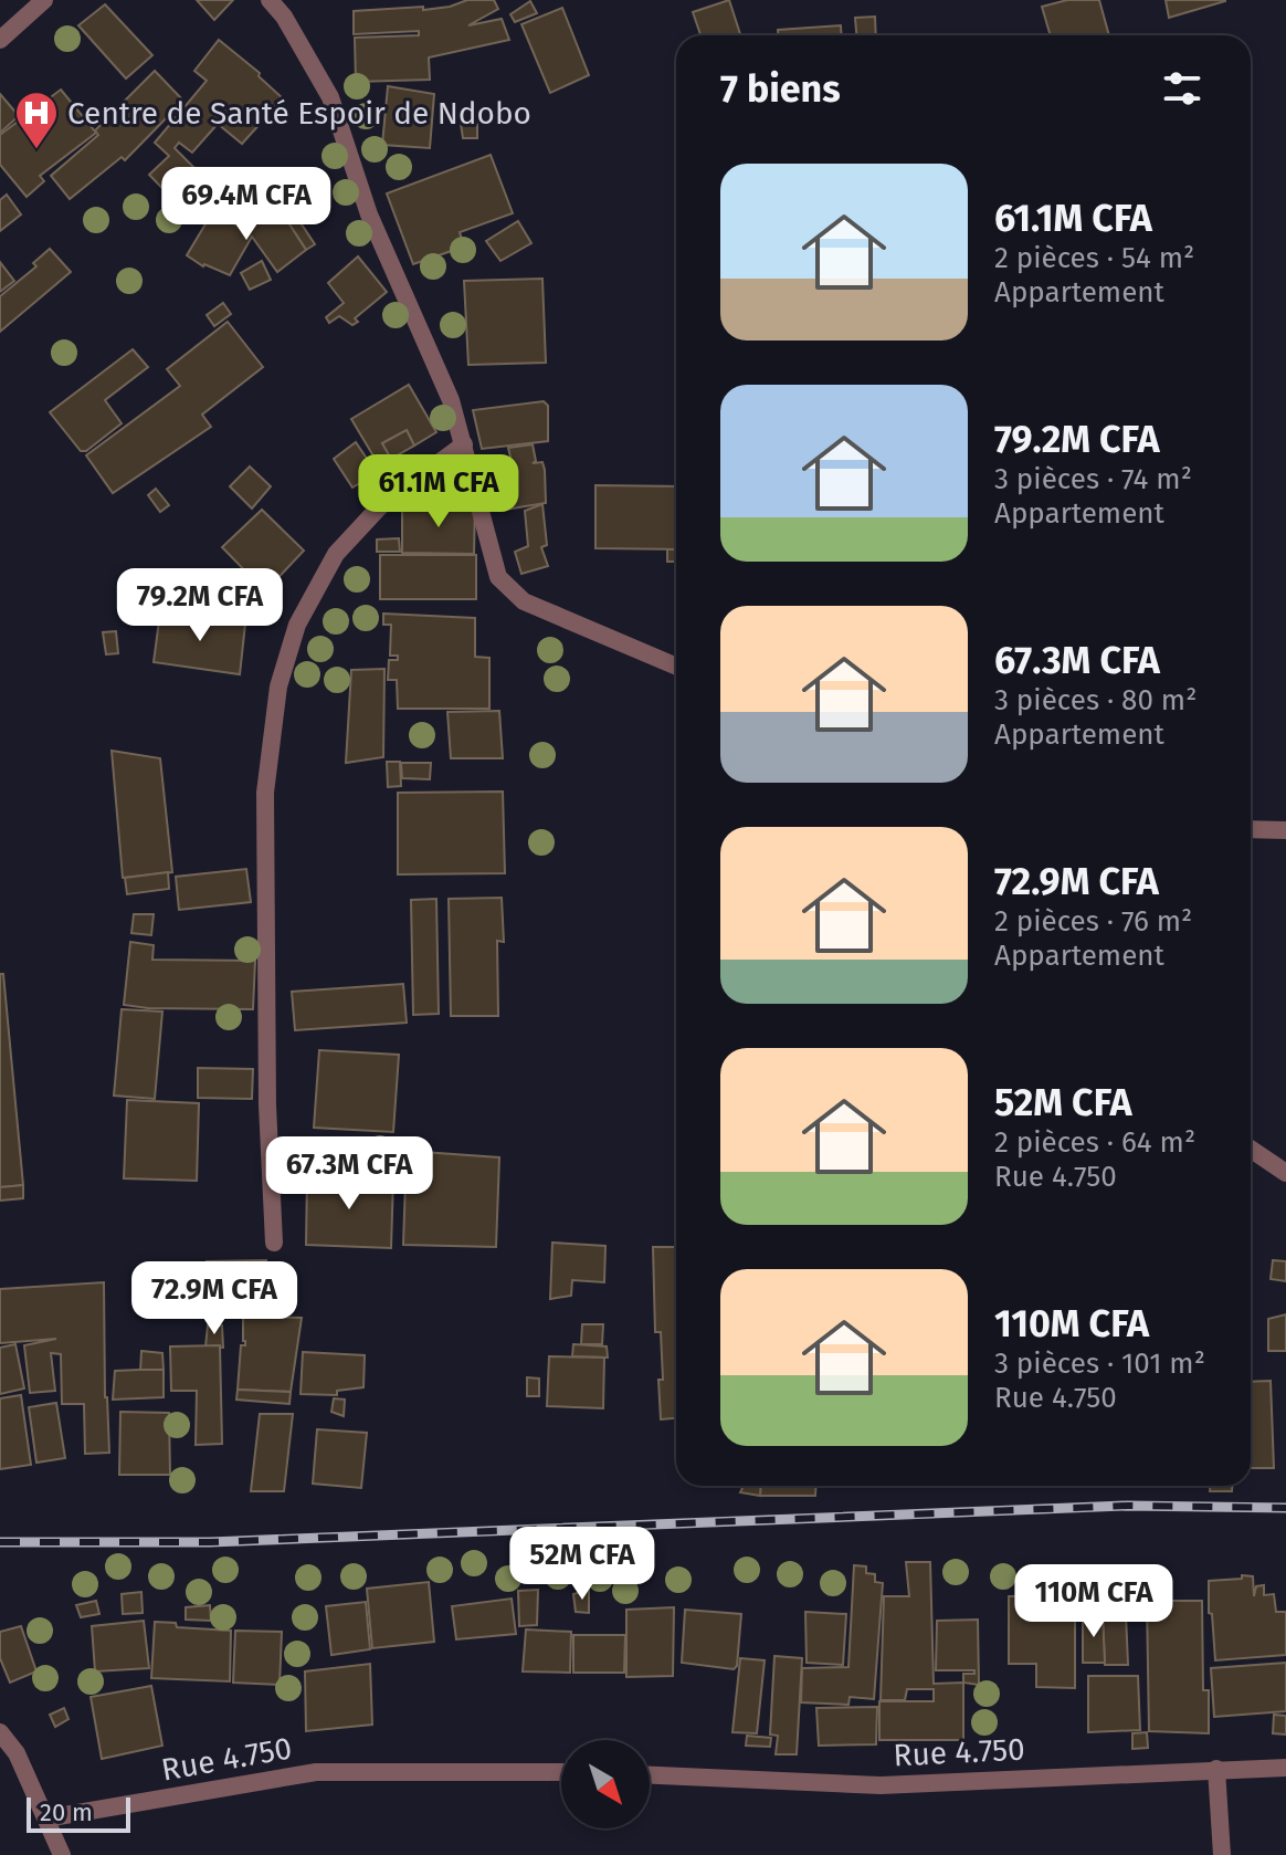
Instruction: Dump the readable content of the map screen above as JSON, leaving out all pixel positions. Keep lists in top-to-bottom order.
{
  "streets": {
    "street": ["Rue 4.750"]
  },
  "places": {
    "hospital": ["Centre de Santé Espoir de Ndobo"]
  },
  "scale_bar": "20 m",
  "north": "bottom right",
  "page": {
    "heading": "7 biens",
    "list": [
      {
        "name": "61.1M CFA",
        "note": "2 pièces · 54 m² · Appartement"
      },
      {
        "name": "79.2M CFA",
        "note": "3 pièces · 74 m² · Appartement"
      },
      {
        "name": "67.3M CFA",
        "note": "3 pièces · 80 m² · Appartement"
      },
      {
        "name": "72.9M CFA",
        "note": "2 pièces · 76 m² · Appartement"
      },
      {
        "name": "52M CFA",
        "note": "2 pièces · 64 m² · Rue 4.750"
      },
      {
        "name": "110M CFA",
        "note": "3 pièces · 101 m² · Rue 4.750"
      }
    ],
    "price": [
      "69.4M CFA",
      "61.1M CFA",
      "79.2M CFA",
      "67.3M CFA",
      "72.9M CFA",
      "52M CFA",
      "110M CFA"
    ],
    "scale": "20 m"
  }
}
